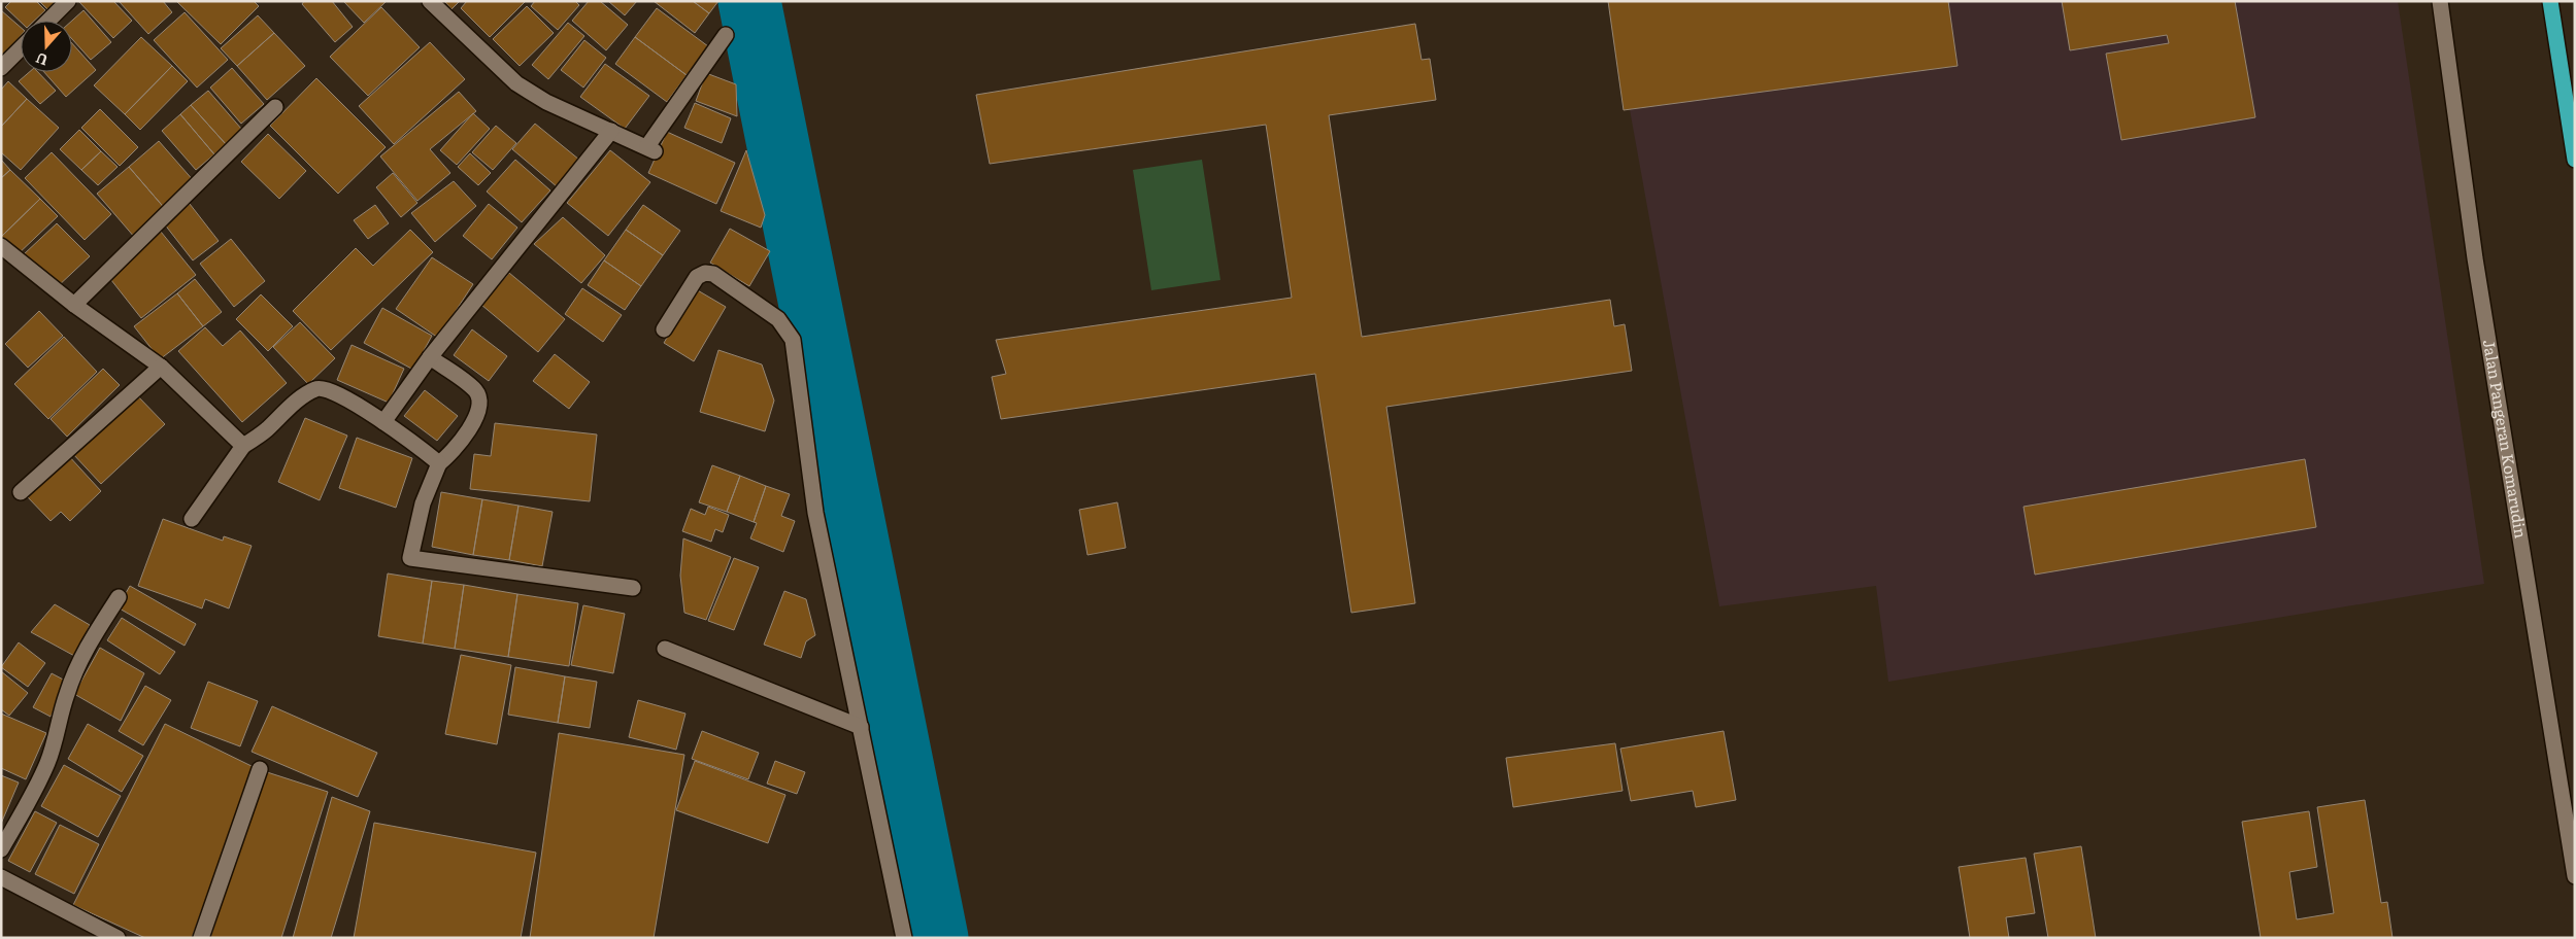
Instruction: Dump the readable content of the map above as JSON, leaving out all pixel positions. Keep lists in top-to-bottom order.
{
  "streets": {
    "street": ["Jalan Pangeran Komarudin"]
  },
  "north": "bottom"
}
